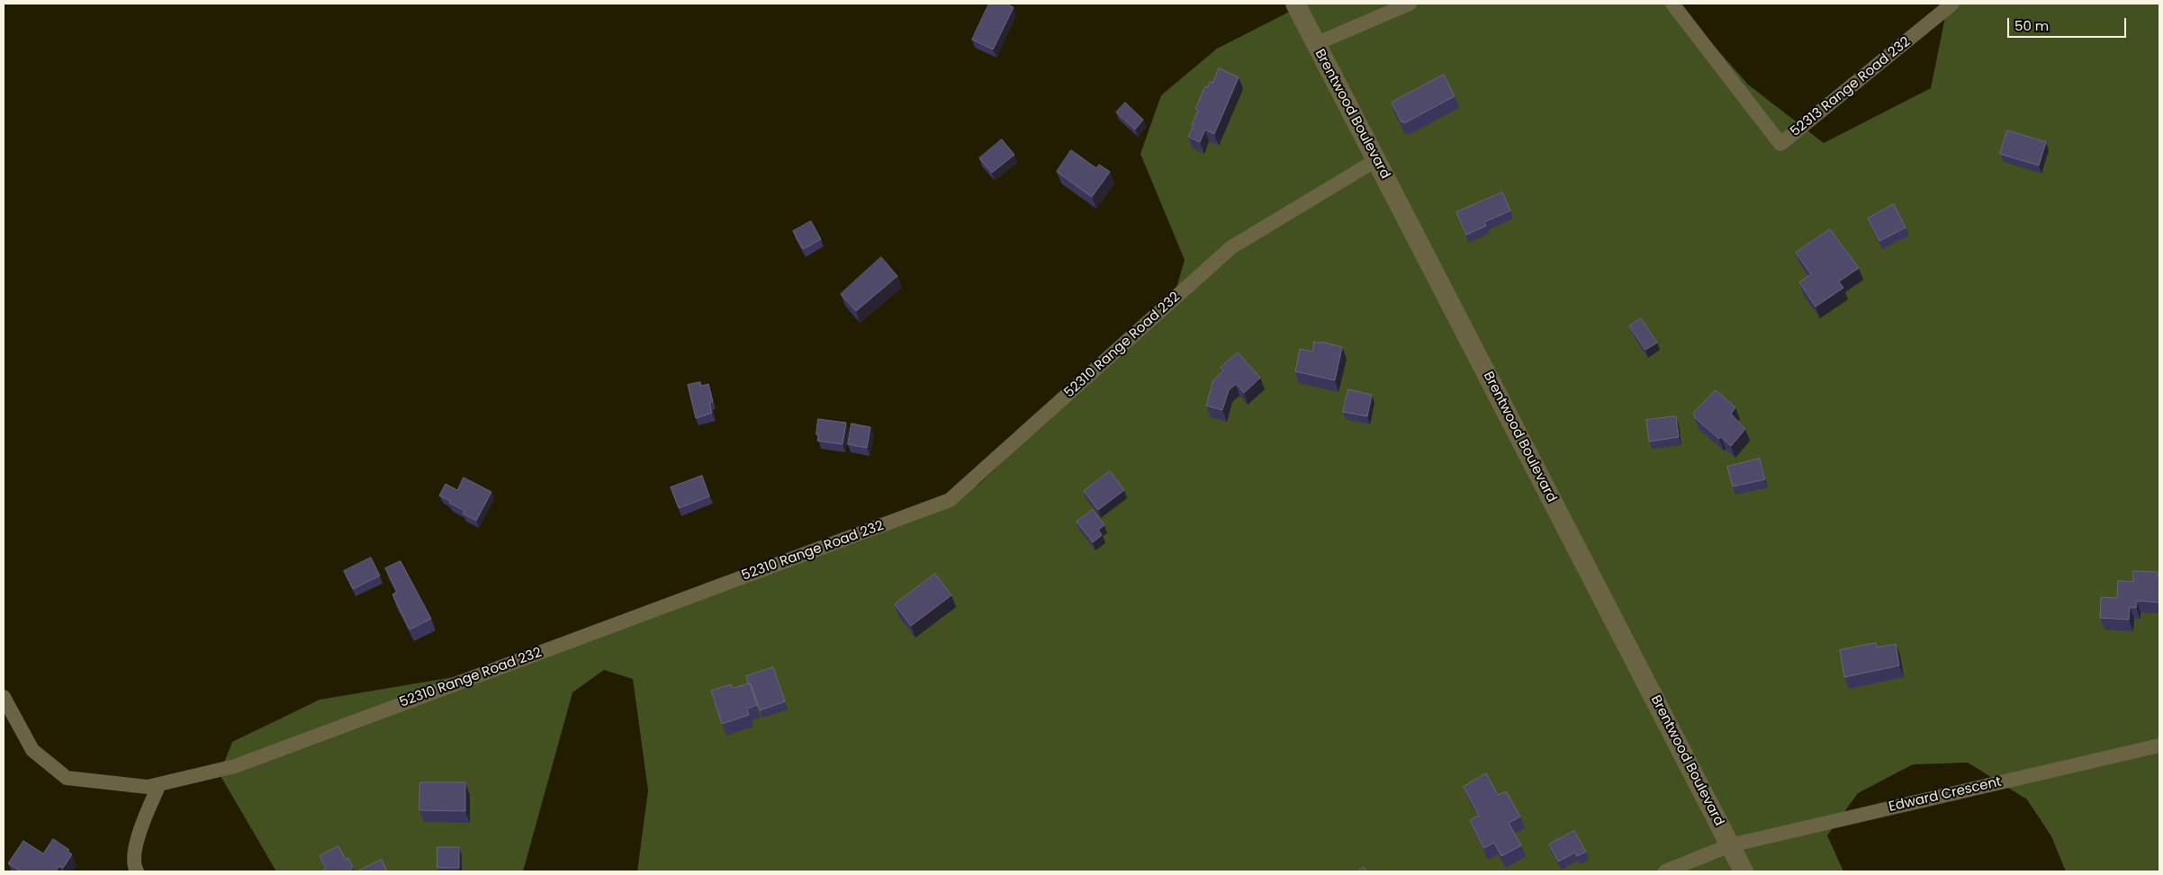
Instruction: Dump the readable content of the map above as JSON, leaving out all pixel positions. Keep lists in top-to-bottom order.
{
  "streets": {
    "street": [
      "52313 Range Road 232",
      "Brentwood Boulevard",
      "52310 Range Road 232",
      "Edward Crescent"
    ]
  },
  "crossings": [
    ["Brentwood Boulevard", "52310 Range Road 232"],
    ["Brentwood Boulevard", "Edward Crescent"]
  ],
  "scale_bar": "50 m"
}
